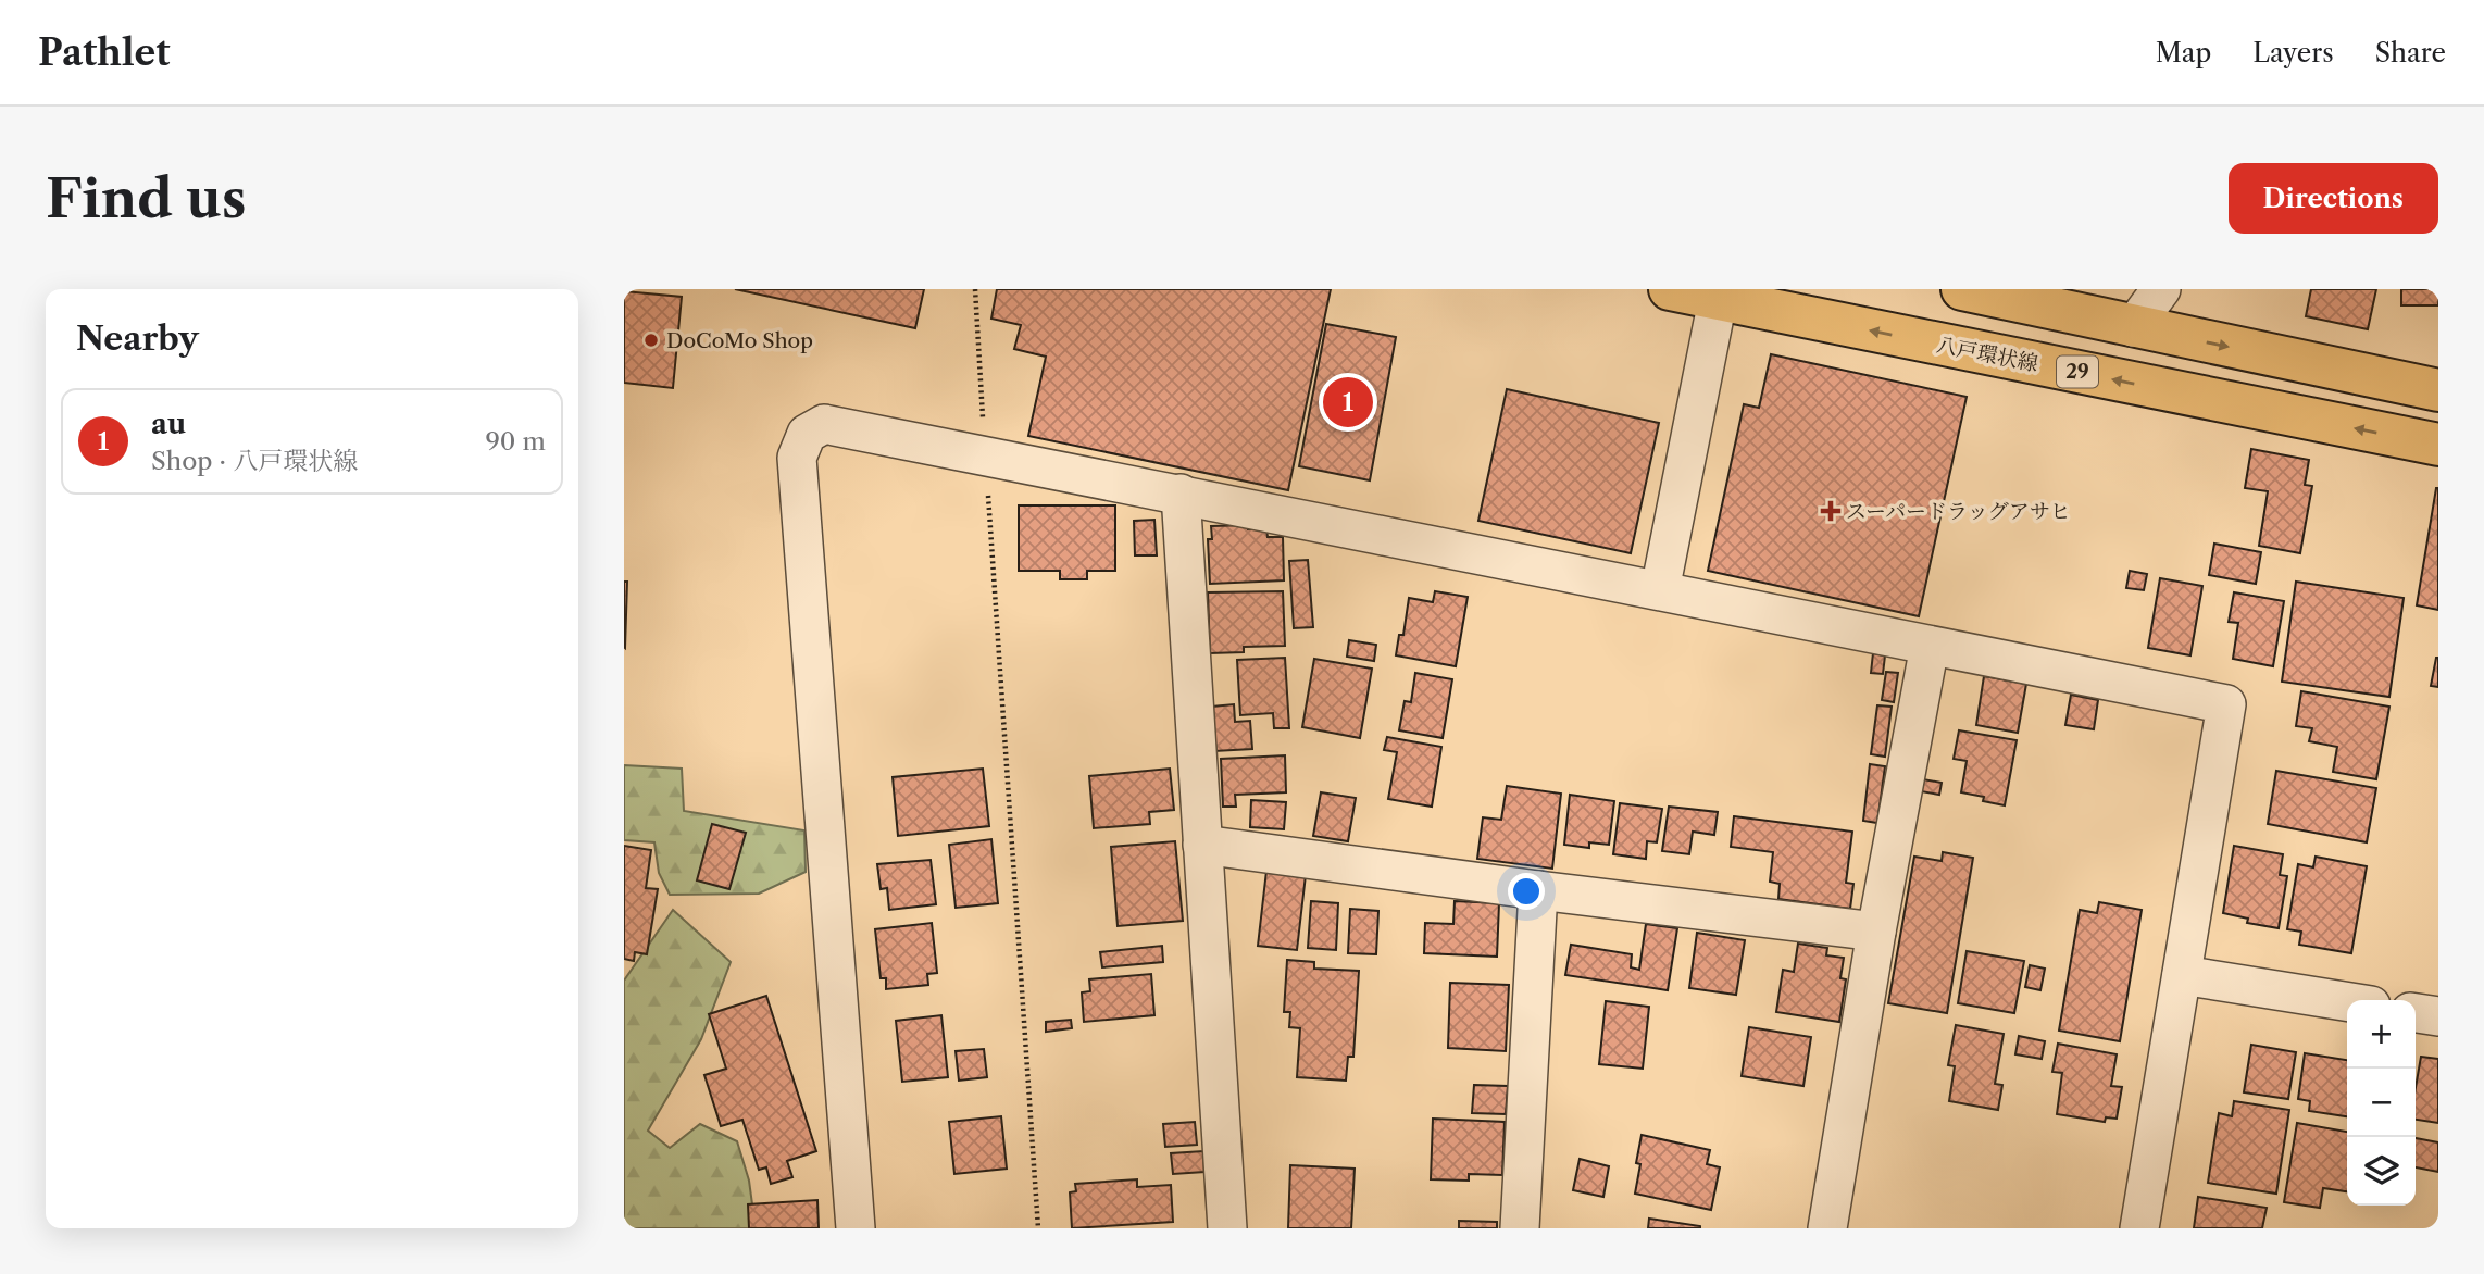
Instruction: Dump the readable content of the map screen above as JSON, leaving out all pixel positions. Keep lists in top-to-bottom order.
{
  "streets": {
    "main road": ["八戸環状線", "29"]
  },
  "places": {
    "other": ["DoCoMo Shop"],
    "health": ["スーパードラッグアサヒ"]
  },
  "page": {
    "header": "Pathlet",
    "nav": ["Map", "Layers", "Share"],
    "buttons": "Directions",
    "title": "Find us",
    "heading": "Nearby",
    "pins": "1",
    "list": [
      {
        "mark": "1",
        "name": "au",
        "note": "Shop · 八戸環状線",
        "value": "90 m"
      }
    ],
    "map_buttons": ["+", "−"]
  }
}
